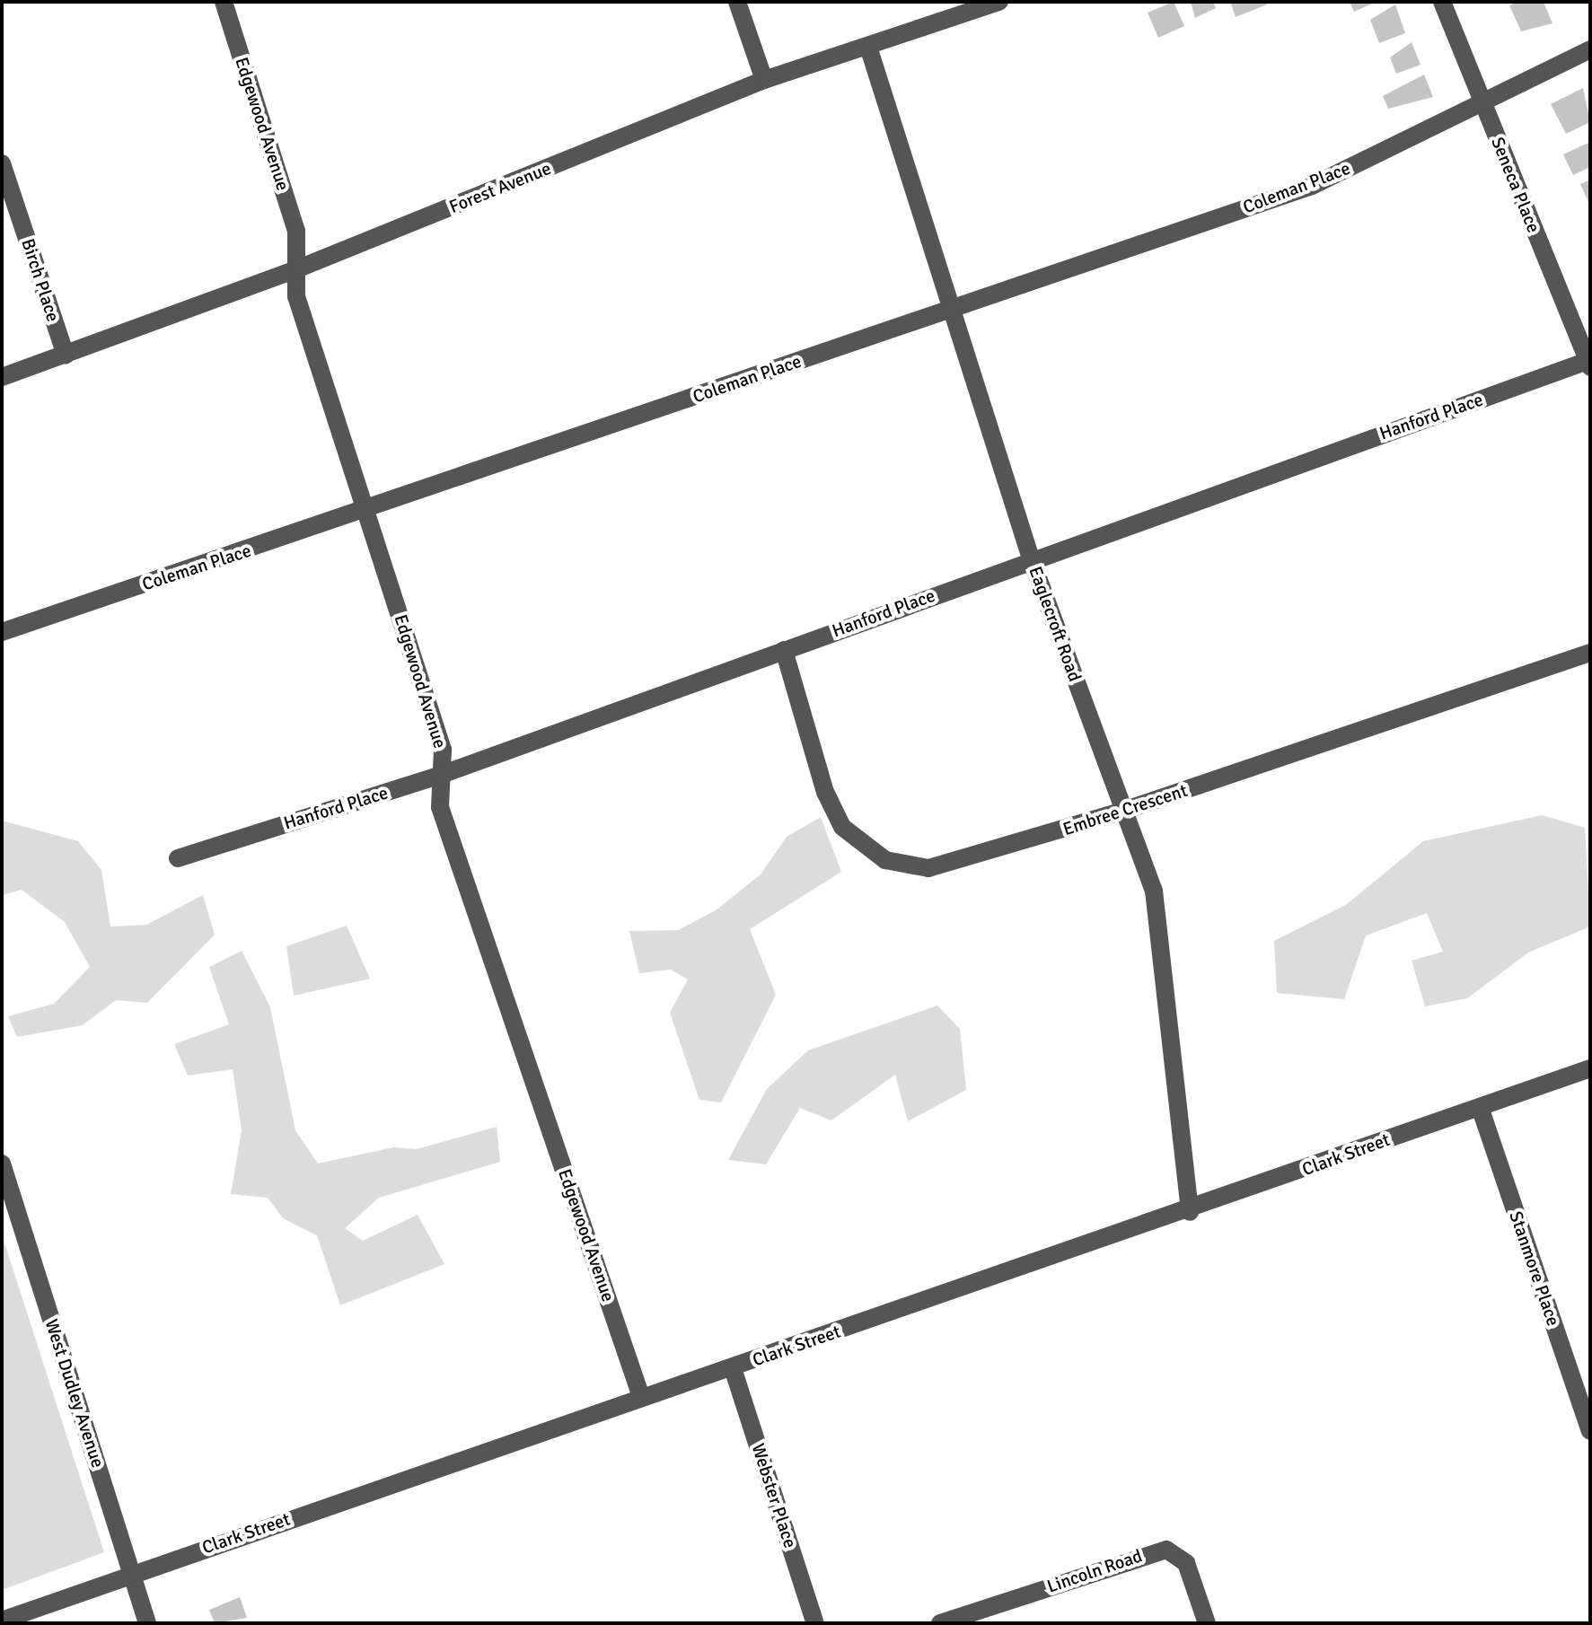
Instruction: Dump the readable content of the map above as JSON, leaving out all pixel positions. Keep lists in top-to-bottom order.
{
  "streets": {
    "street": [
      "Edgewood Avenue",
      "Seneca Place",
      "Forest Avenue",
      "Coleman Place",
      "Birch Place",
      "Hanford Place",
      "Eaglecroft Road",
      "Embree Crescent",
      "Clark Street",
      "Stanmore Place",
      "West Dudley Avenue",
      "Webster Place",
      "Lincoln Road"
    ]
  },
  "crossings": [
    ["Edgewood Avenue", "Forest Avenue"],
    ["Edgewood Avenue", "Coleman Place"],
    ["Edgewood Avenue", "Hanford Place"],
    ["Edgewood Avenue", "Clark Street"],
    ["Seneca Place", "Coleman Place"],
    ["Seneca Place", "Hanford Place"],
    ["Forest Avenue", "Birch Place"],
    ["Forest Avenue", "Eaglecroft Road"],
    ["Coleman Place", "Eaglecroft Road"],
    ["Hanford Place", "Eaglecroft Road"],
    ["Hanford Place", "Embree Crescent"],
    ["Eaglecroft Road", "Embree Crescent"],
    ["Eaglecroft Road", "Clark Street"],
    ["Clark Street", "Stanmore Place"],
    ["Clark Street", "West Dudley Avenue"],
    ["Clark Street", "Webster Place"]
  ]
}
